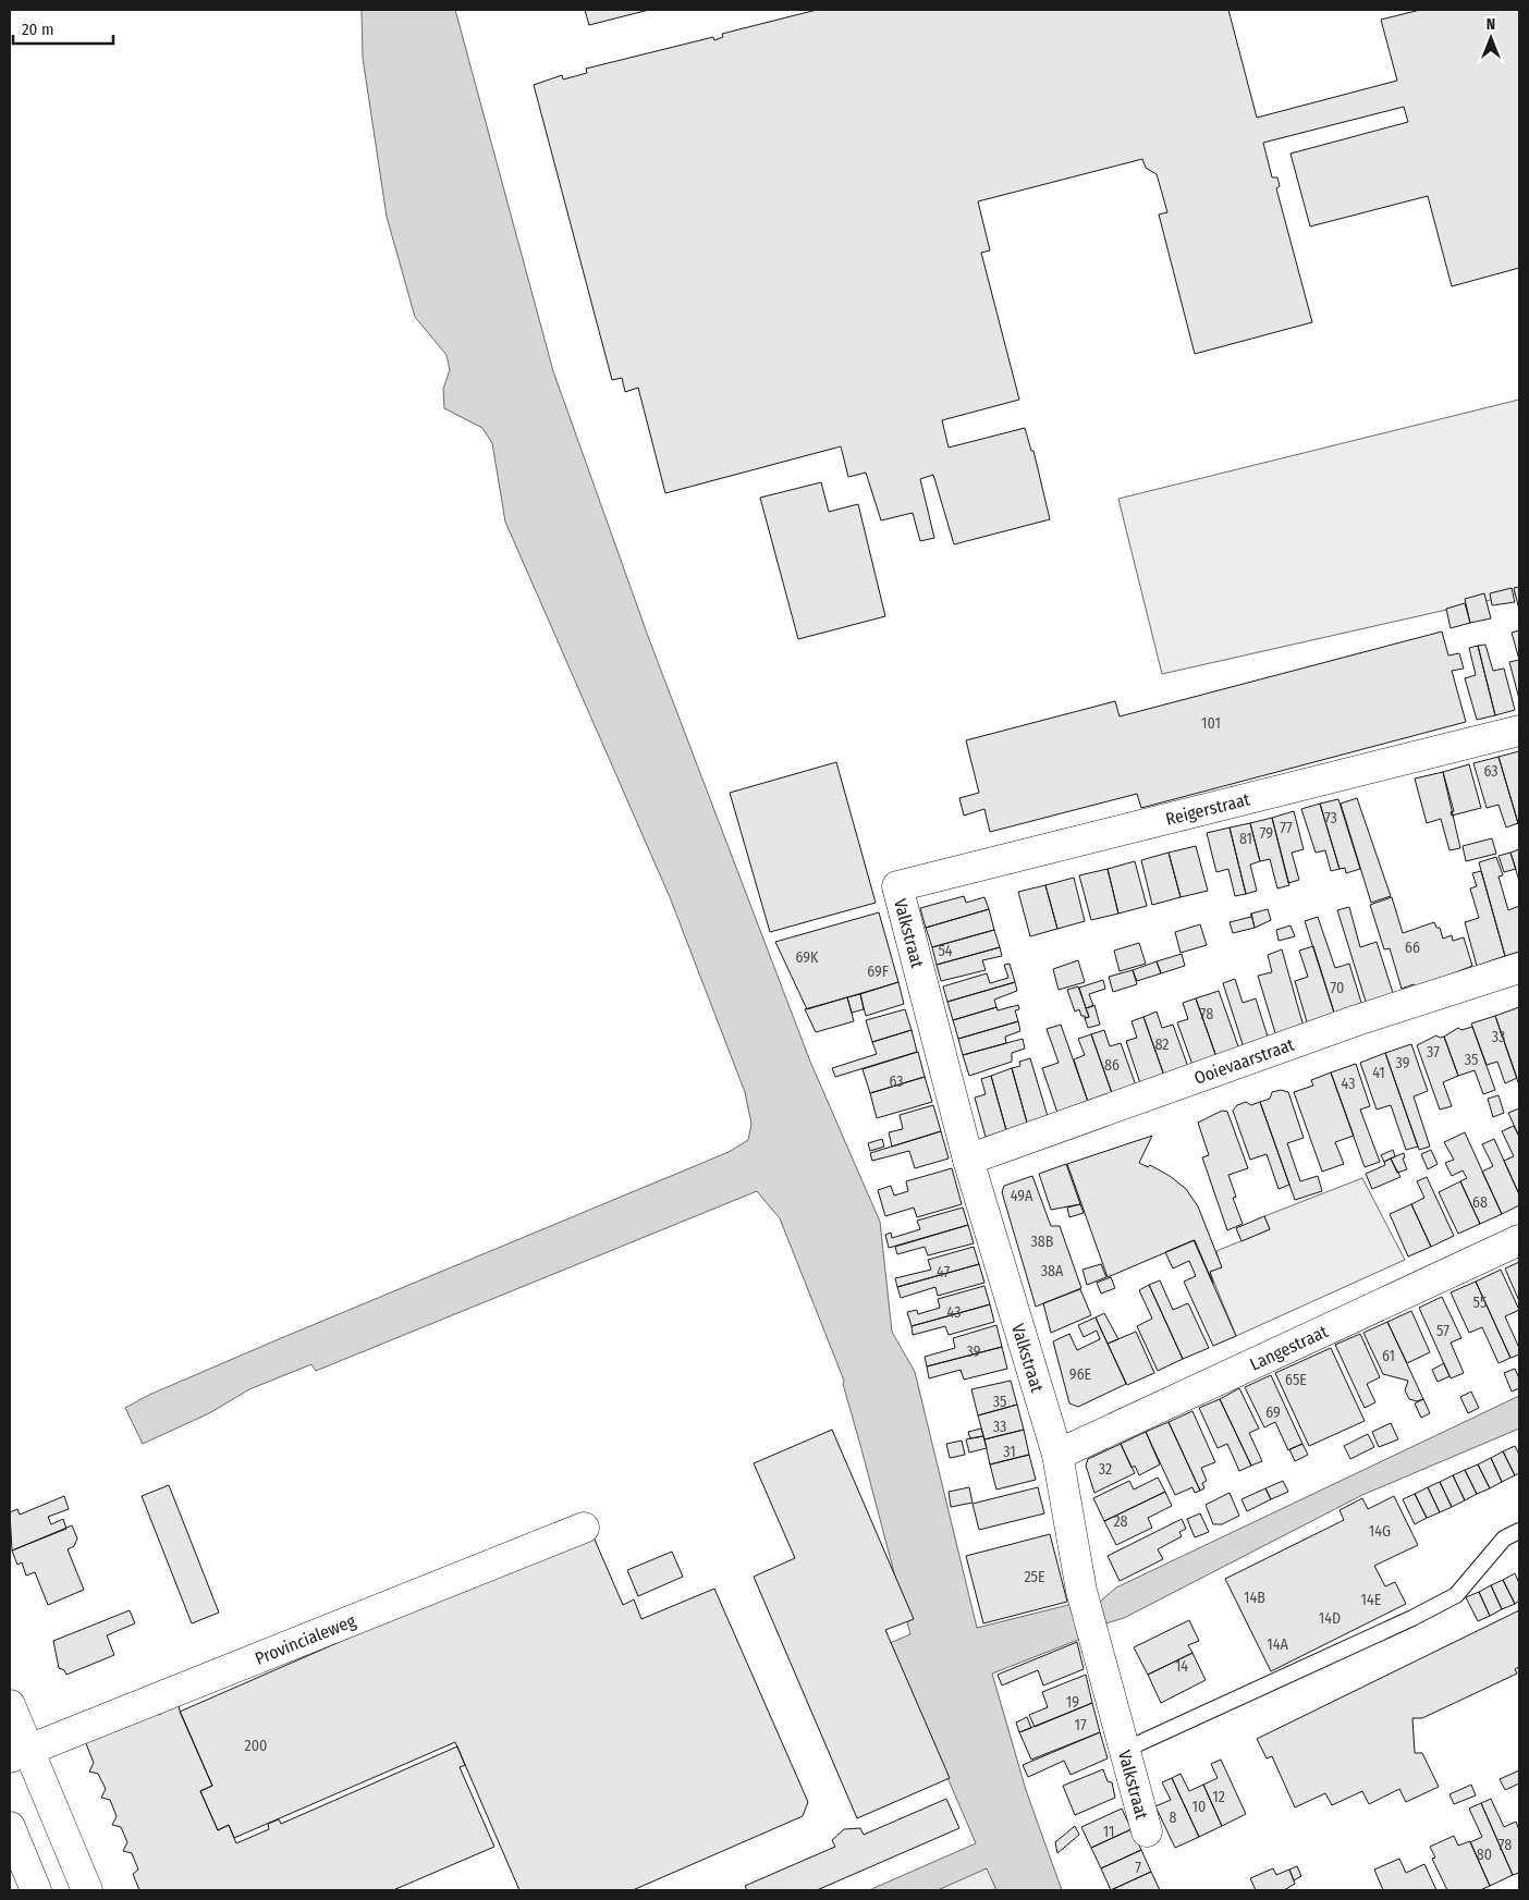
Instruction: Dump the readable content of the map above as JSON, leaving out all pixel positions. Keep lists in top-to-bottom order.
{
  "streets": {
    "street": [
      "Reigerstraat",
      "Valkstraat",
      "Ooievaarstraat",
      "Langestraat",
      "Provincialeweg"
    ]
  },
  "crossings": [
    ["Reigerstraat", "Valkstraat"],
    ["Valkstraat", "Ooievaarstraat"],
    ["Valkstraat", "Langestraat"]
  ],
  "house_numbers": [
    "101",
    "63",
    "73",
    "77",
    "79",
    "81",
    "66",
    "54",
    "69K",
    "69F",
    "70",
    "78",
    "33",
    "82",
    "37",
    "35",
    "39",
    "86",
    "41",
    "63",
    "43",
    "49A",
    "68",
    "38B",
    "38A",
    "47",
    "55",
    "43",
    "57",
    "39",
    "61",
    "96E",
    "65E",
    "35",
    "69",
    "33",
    "31",
    "32",
    "28",
    "14G",
    "25E",
    "14B",
    "14E",
    "14D",
    "14A",
    "14",
    "19",
    "17",
    "200",
    "12",
    "10",
    "8",
    "11",
    "78",
    "80",
    "7"
  ],
  "scale_bar": "20 m",
  "north": "top"
}
